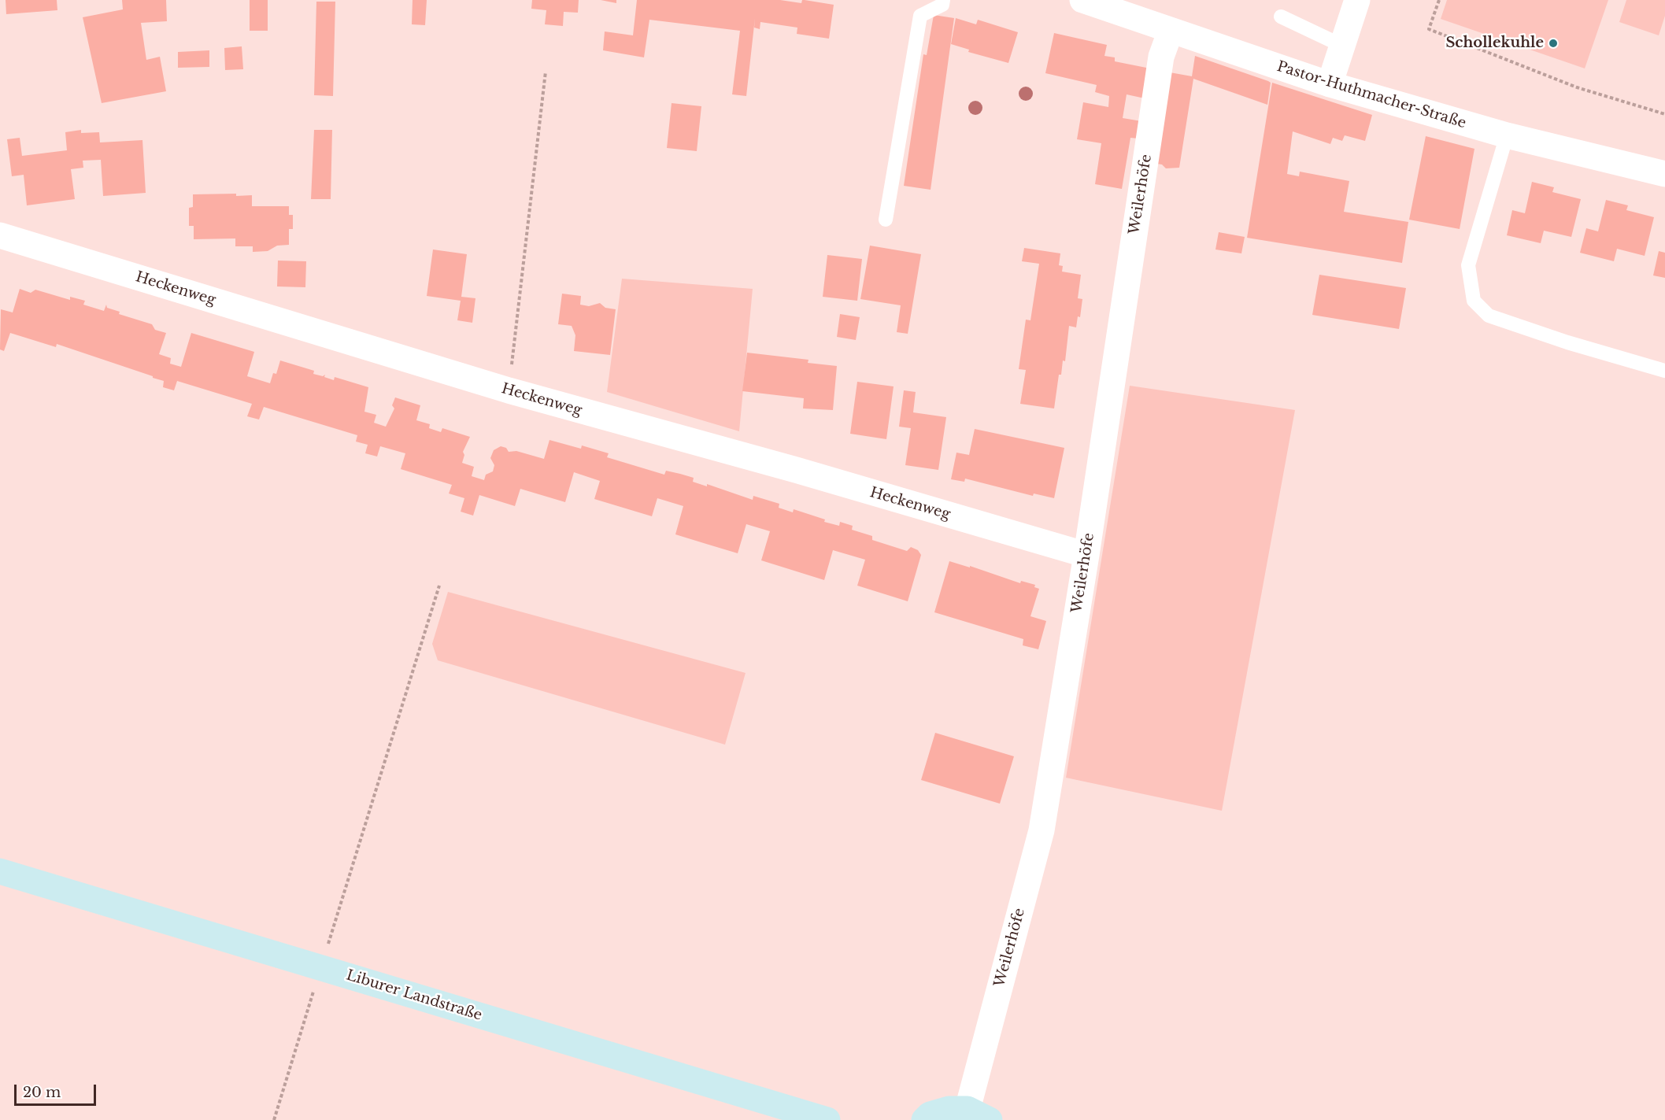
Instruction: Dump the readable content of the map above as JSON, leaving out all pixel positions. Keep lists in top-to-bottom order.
{
  "streets": {
    "street": [
      "Pastor-Huthmacher-Straße",
      "Weilerhöfe",
      "Heckenweg",
      "Liburer Landstraße"
    ]
  },
  "crossings": [
    ["Pastor-Huthmacher-Straße", "Weilerhöfe"],
    ["Weilerhöfe", "Heckenweg"]
  ],
  "places": ["Schollekuhle"],
  "scale_bar": "20 m"
}
